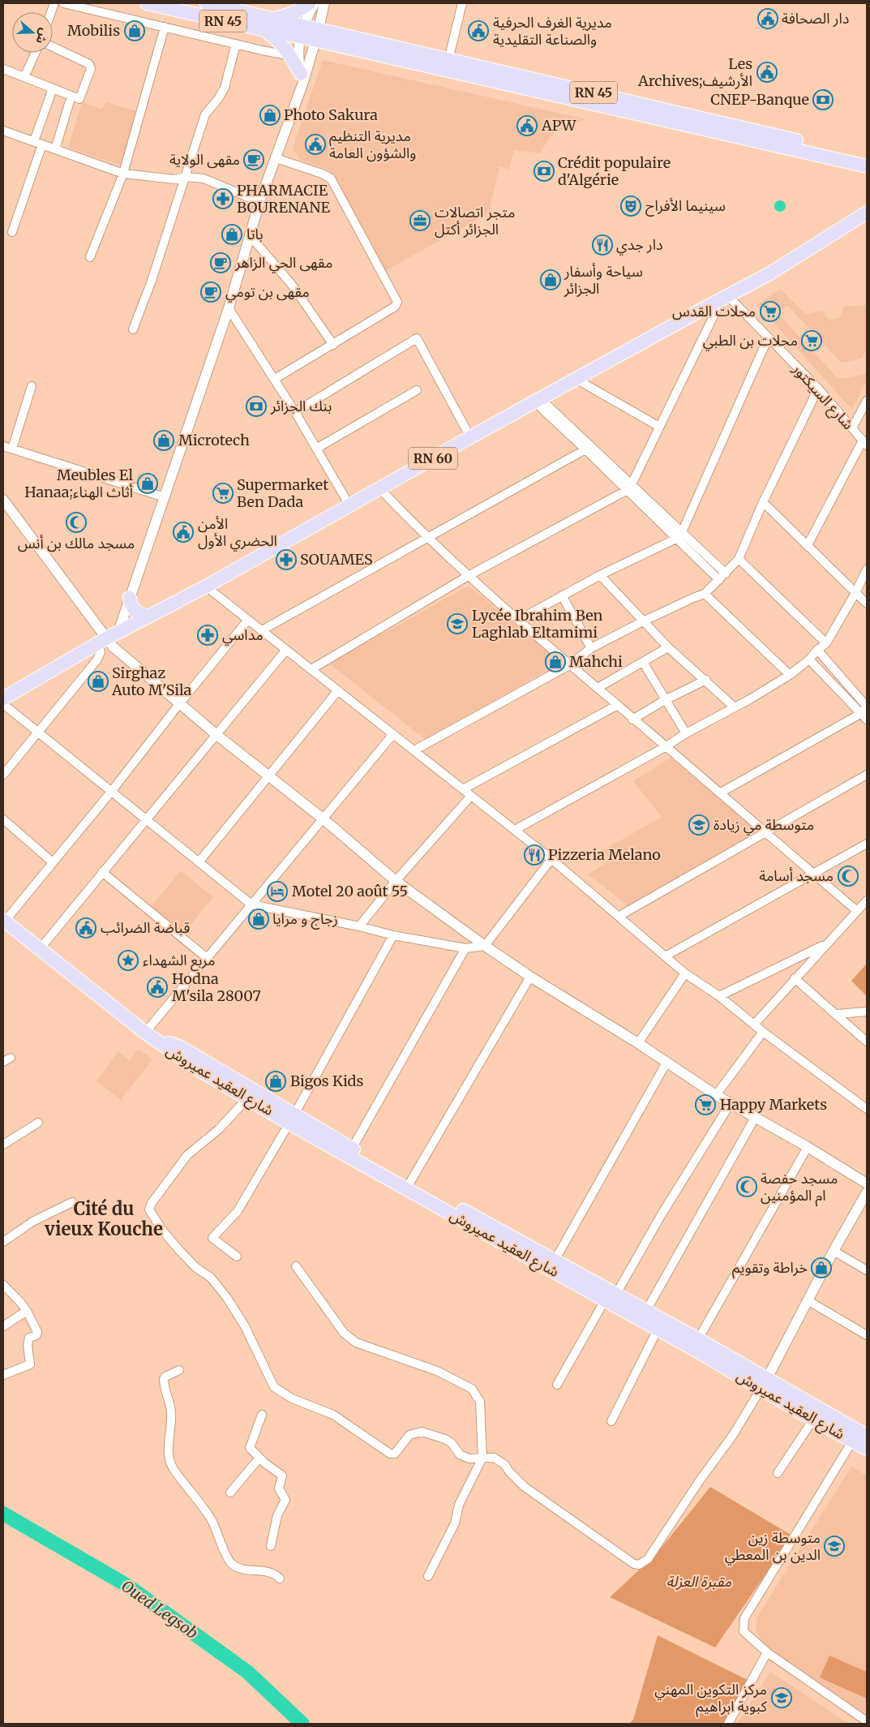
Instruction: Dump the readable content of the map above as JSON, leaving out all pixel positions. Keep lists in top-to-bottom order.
{
  "streets": {
    "main road": ["RN 45", "RN 60", "شارع العقيد عميروش"],
    "street": ["شارع السيكتور"]
  },
  "crossings": [
    ["شارع السيكتور", "RN 60"]
  ],
  "districts": ["Cité du vieux Kouche"],
  "water": ["Oued Legsob"],
  "parks": ["مقبرة العزلة"],
  "places": {
    "public building": [
      "دار الصحافة",
      "مديرية الغرف الحرفية والصناعة التقليدية",
      "Les Archives;الأرشيف",
      "APW",
      "مديرية التنظيم والشؤون العامة",
      "الأمن الحضري الأول",
      "قباضة الضرائب",
      "Hodna M'sila 28007"
    ],
    "shop": [
      "Mobilis",
      "Photo Sakura",
      "باتا",
      "سياحة وأسفار الجزائر",
      "Microtech",
      "Meubles El Hanaa;أثاث الهناء",
      "Mahchi",
      "Sirghaz Auto M'Sila",
      "زجاج و مرايا",
      "Bigos Kids",
      "خراطة وتقويم"
    ],
    "bank": ["CNEP-Banque", "Crédit populaire d'Algérie", "بنك الجزائر"],
    "cafe": ["مقهى الولاية", "مقهى الحي الزاهر", "مقهى بن تومي"],
    "pharmacy": ["PHARMACIE BOURENANE", "SOUAMES", "مداسي"],
    "theatre": ["سينيما الأفراح"],
    "office": ["متجر اتصالات الجزائر أكتل"],
    "restaurant": ["دار جدي", "Pizzeria Melano"],
    "supermarket": [
      "محلات القدس",
      "محلات بن الطبي",
      "Supermarket Ben Dada",
      "Happy Markets"
    ],
    "mosque": ["مسجد مالك بن أنس", "مسجد أسامة", "مسجد حفصة ام المؤمنين"],
    "school or university": [
      "Lycée Ibrahim Ben Laghlab Eltamimi",
      "متوسطة مي زيادة",
      "متوسطة زين الدين بن المعطي",
      "مركز التكوين المهني كبوية ابراهيم"
    ],
    "hotel": ["Motel 20 août 55"],
    "place": ["مربع الشهداء"]
  },
  "north": "right"
}
